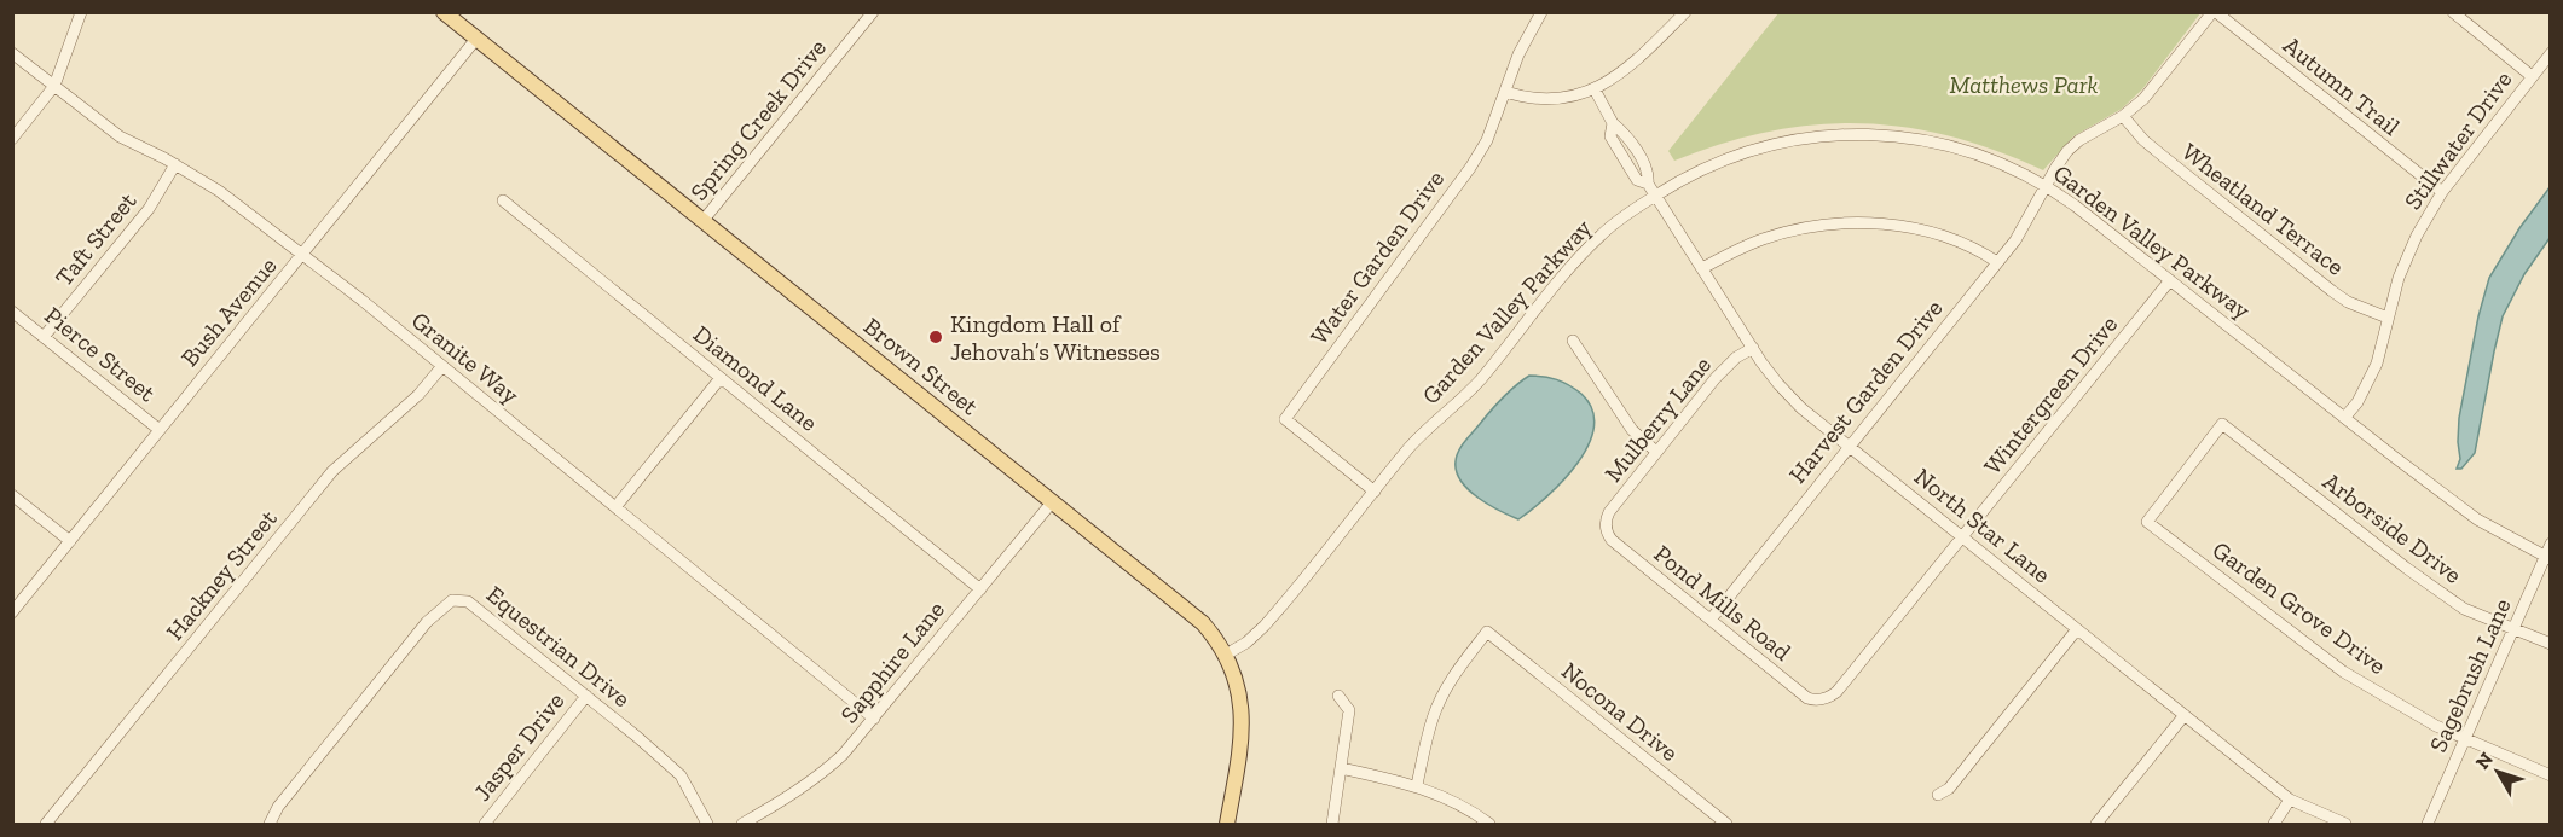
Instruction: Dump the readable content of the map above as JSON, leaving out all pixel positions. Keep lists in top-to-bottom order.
{
  "streets": {
    "main road": ["Brown Street"],
    "street": [
      "Autumn Trail",
      "Spring Creek Drive",
      "Stillwater Drive",
      "Wheatland Terrace",
      "Taft Street",
      "Garden Valley Parkway",
      "Water Garden Drive",
      "Bush Avenue",
      "Pierce Street",
      "Granite Way",
      "Diamond Lane",
      "Harvest Garden Drive",
      "Wintergreen Drive",
      "Mulberry Lane",
      "North Star Lane",
      "Arborside Drive",
      "Hackney Street",
      "Pond Mills Road",
      "Garden Grove Drive",
      "Equestrian Drive",
      "Sapphire Lane",
      "Sagebrush Lane",
      "Nocona Drive",
      "Jasper Drive"
    ]
  },
  "crossings": [
    ["Autumn Trail", "Stillwater Drive"],
    ["Autumn Trail", "Harvest Garden Drive"],
    ["Spring Creek Drive", "Brown Street"],
    ["Stillwater Drive", "Wheatland Terrace"],
    ["Stillwater Drive", "Garden Valley Parkway"],
    ["Wheatland Terrace", "Harvest Garden Drive"],
    ["Taft Street", "Pierce Street"],
    ["Taft Street", "Granite Way"],
    ["Garden Valley Parkway", "Water Garden Drive"],
    ["Garden Valley Parkway", "Brown Street"],
    ["Garden Valley Parkway", "Harvest Garden Drive"],
    ["Garden Valley Parkway", "Wintergreen Drive"],
    ["Garden Valley Parkway", "North Star Lane"],
    ["Garden Valley Parkway", "Sagebrush Lane"],
    ["Bush Avenue", "Pierce Street"],
    ["Bush Avenue", "Granite Way"],
    ["Bush Avenue", "Brown Street"],
    ["Granite Way", "Hackney Street"],
    ["Granite Way", "Sapphire Lane"],
    ["Brown Street", "Sapphire Lane"],
    ["Diamond Lane", "Sapphire Lane"],
    ["Harvest Garden Drive", "North Star Lane"],
    ["Harvest Garden Drive", "Pond Mills Road"],
    ["Wintergreen Drive", "North Star Lane"],
    ["Wintergreen Drive", "Pond Mills Road"],
    ["Mulberry Lane", "North Star Lane"],
    ["Mulberry Lane", "Pond Mills Road"],
    ["Arborside Drive", "Garden Grove Drive"],
    ["Arborside Drive", "Sagebrush Lane"],
    ["Garden Grove Drive", "Sagebrush Lane"],
    ["Equestrian Drive", "Jasper Drive"]
  ],
  "parks": ["Matthews Park"],
  "places": ["Kingdom Hall of Jehovah’s Witnesses"],
  "north": "top left"
}
